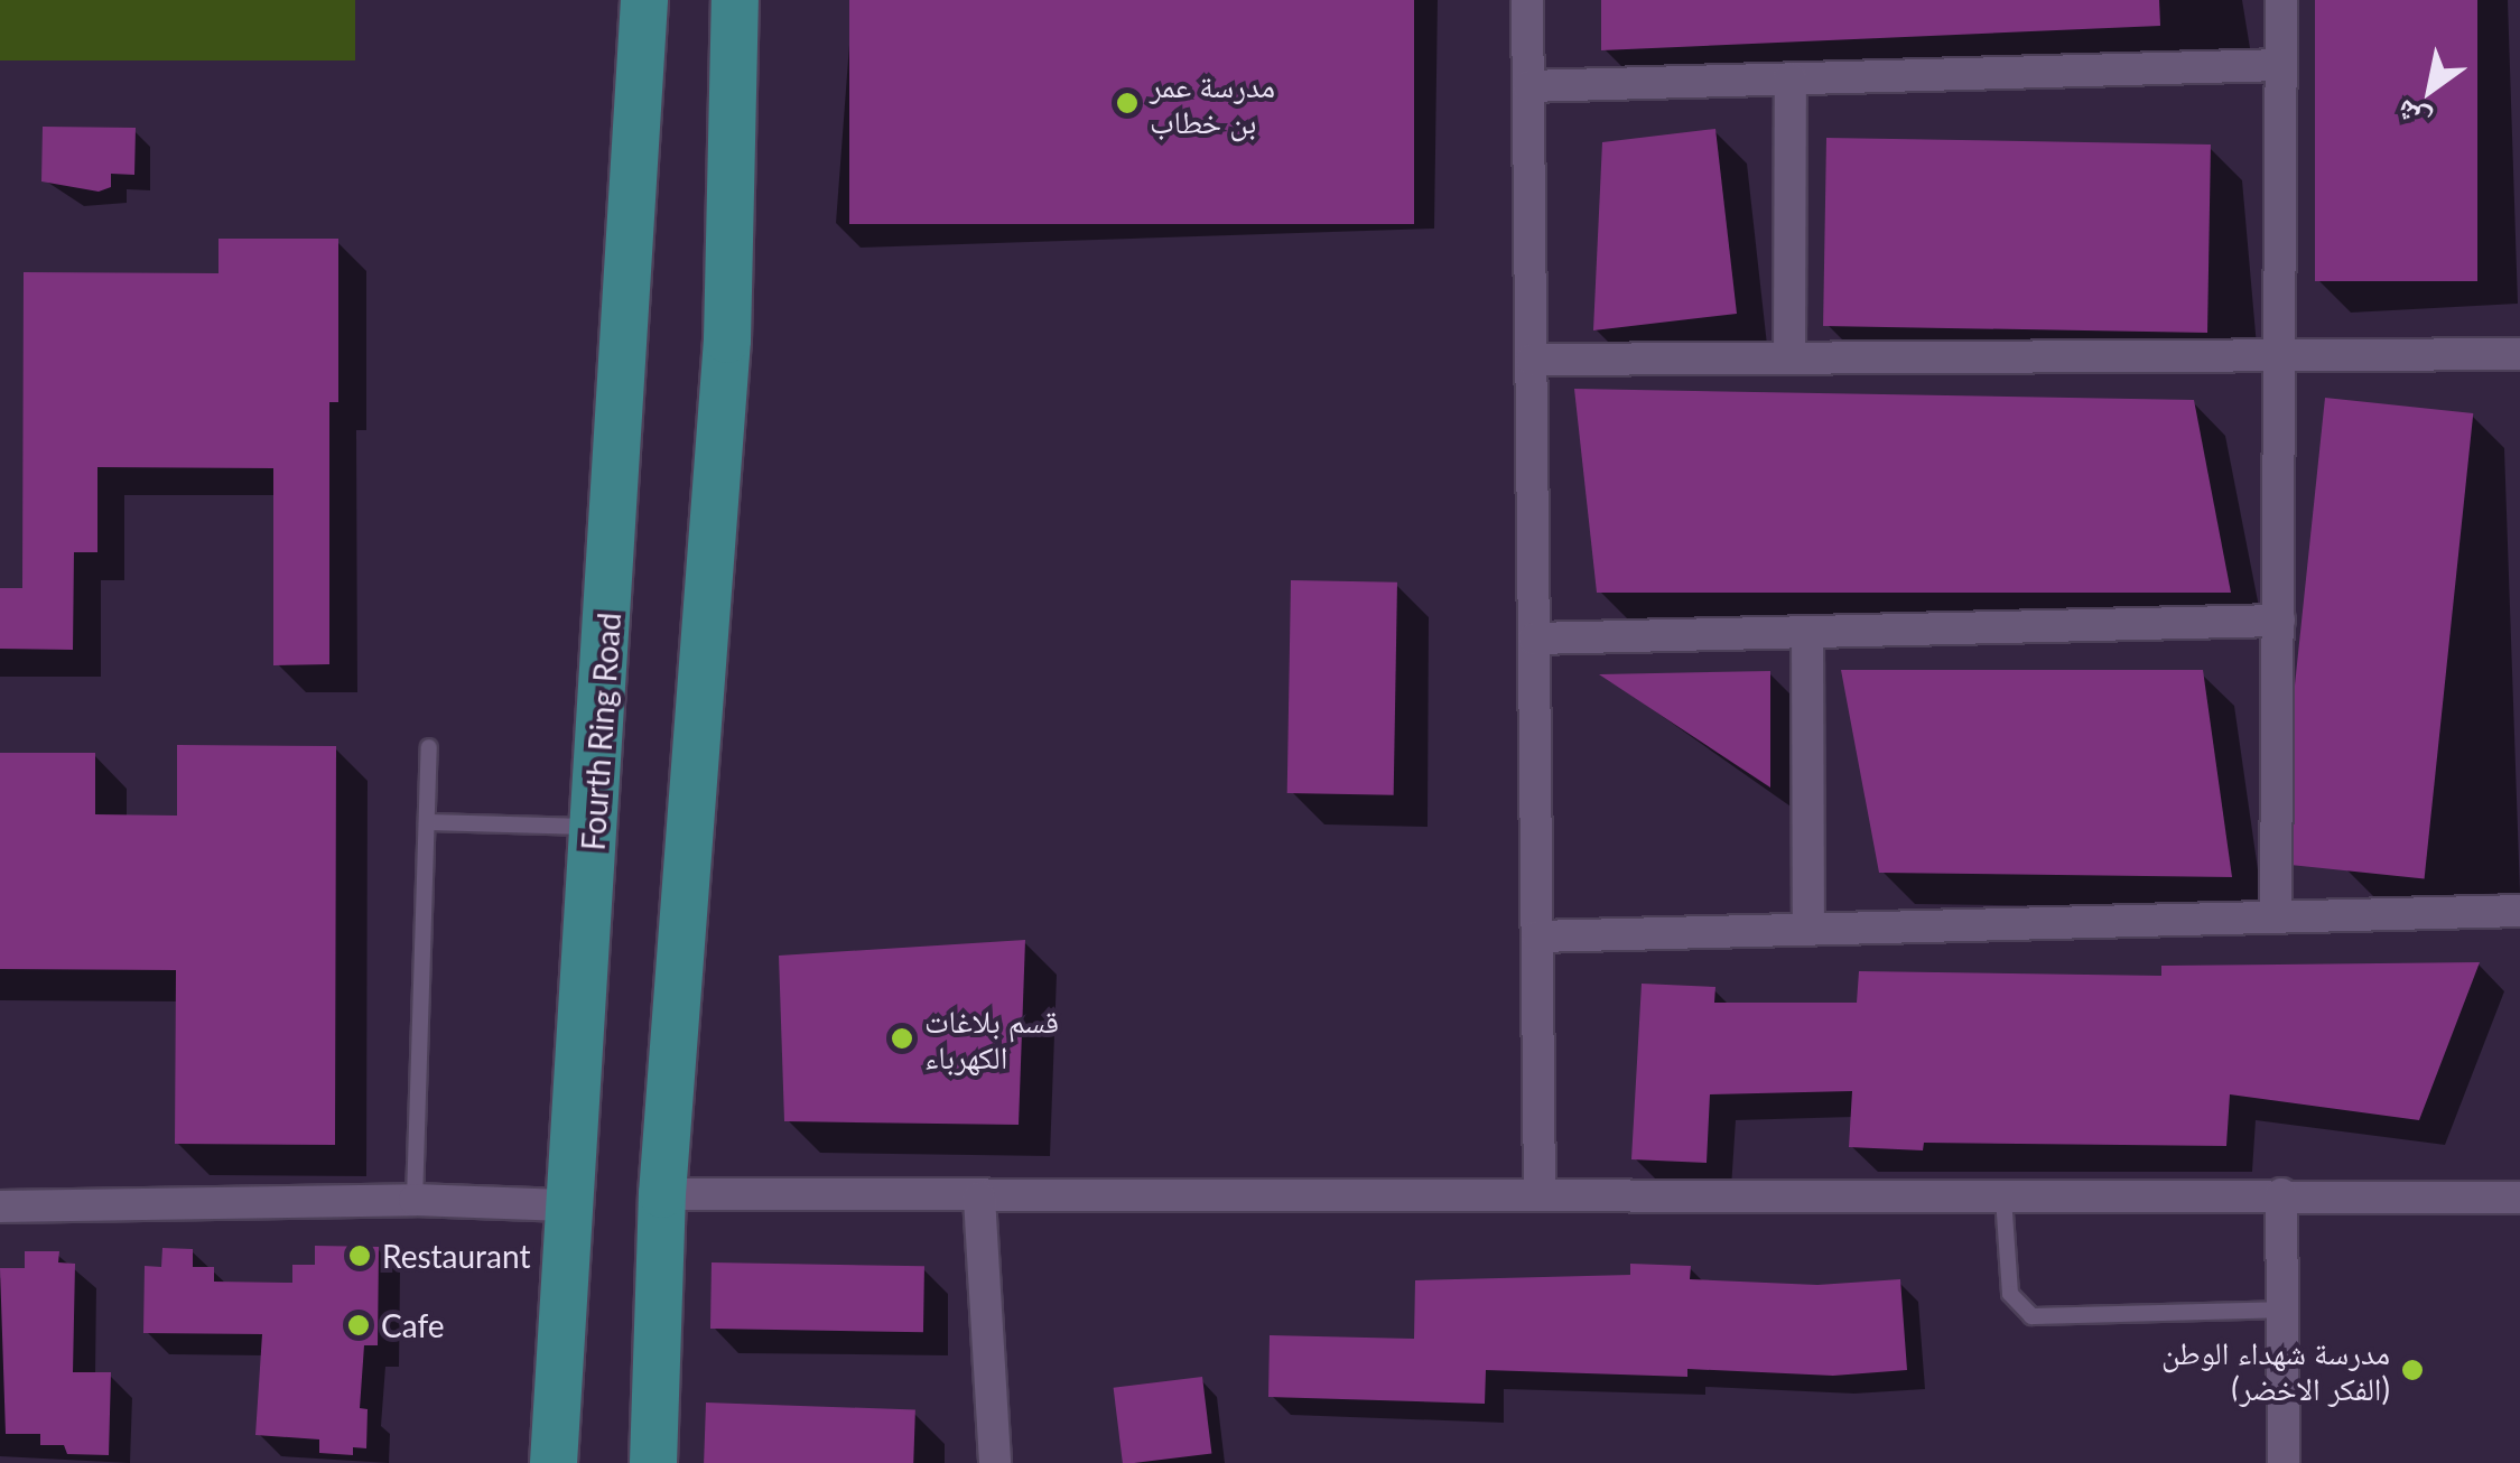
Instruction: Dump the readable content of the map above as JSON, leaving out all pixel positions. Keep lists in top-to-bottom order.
{
  "streets": {
    "main road": ["Fourth Ring Road"]
  },
  "places": [
    "مدرسة عمر بن خطاب",
    "قسم بلاغات الكهرباء",
    "Restaurant",
    "Cafe",
    "مدرسة شهداء الوطن (الفكر الاخضر)"
  ],
  "north": "bottom left"
}
